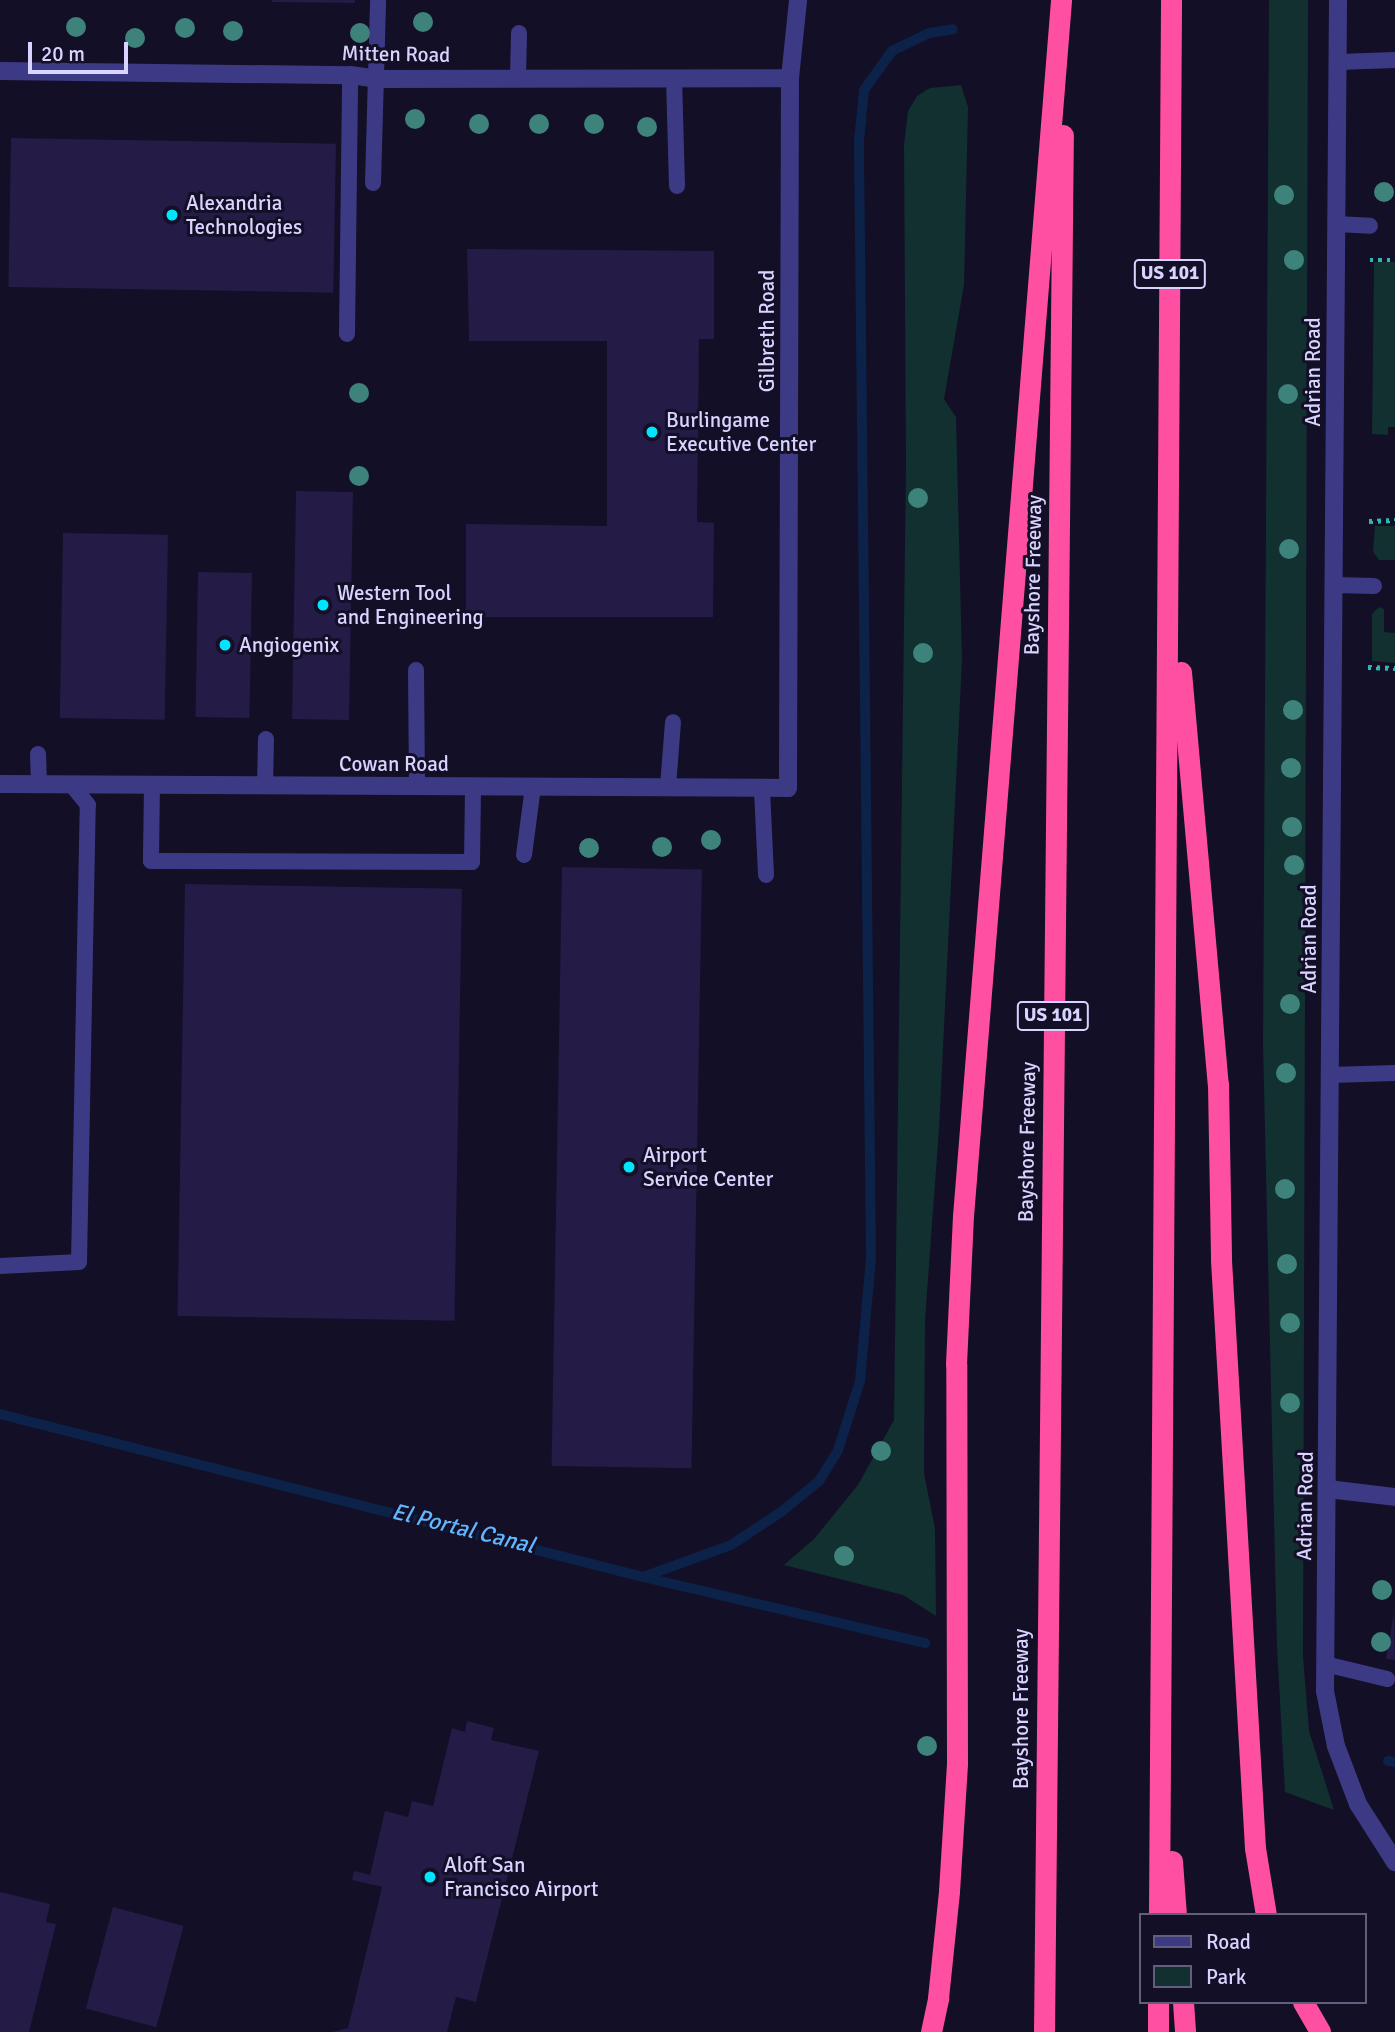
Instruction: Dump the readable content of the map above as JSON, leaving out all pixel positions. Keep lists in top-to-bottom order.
{
  "streets": {
    "highway": ["US 101", "Bayshore Freeway"],
    "street": [
      "Mitten Road",
      "Gilbreth Road",
      "Adrian Road",
      "Cowan Road"
    ]
  },
  "crossings": [
    ["Mitten Road", "Gilbreth Road"],
    ["Gilbreth Road", "Cowan Road"]
  ],
  "water": ["El Portal Canal"],
  "places": [
    "Alexandria Technologies",
    "Burlingame Executive Center",
    "Western Tool and Engineering",
    "Angiogenix",
    "Airport Service Center",
    "Aloft San Francisco Airport"
  ],
  "legend": ["Road", "Park"],
  "scale_bar": "20 m"
}
